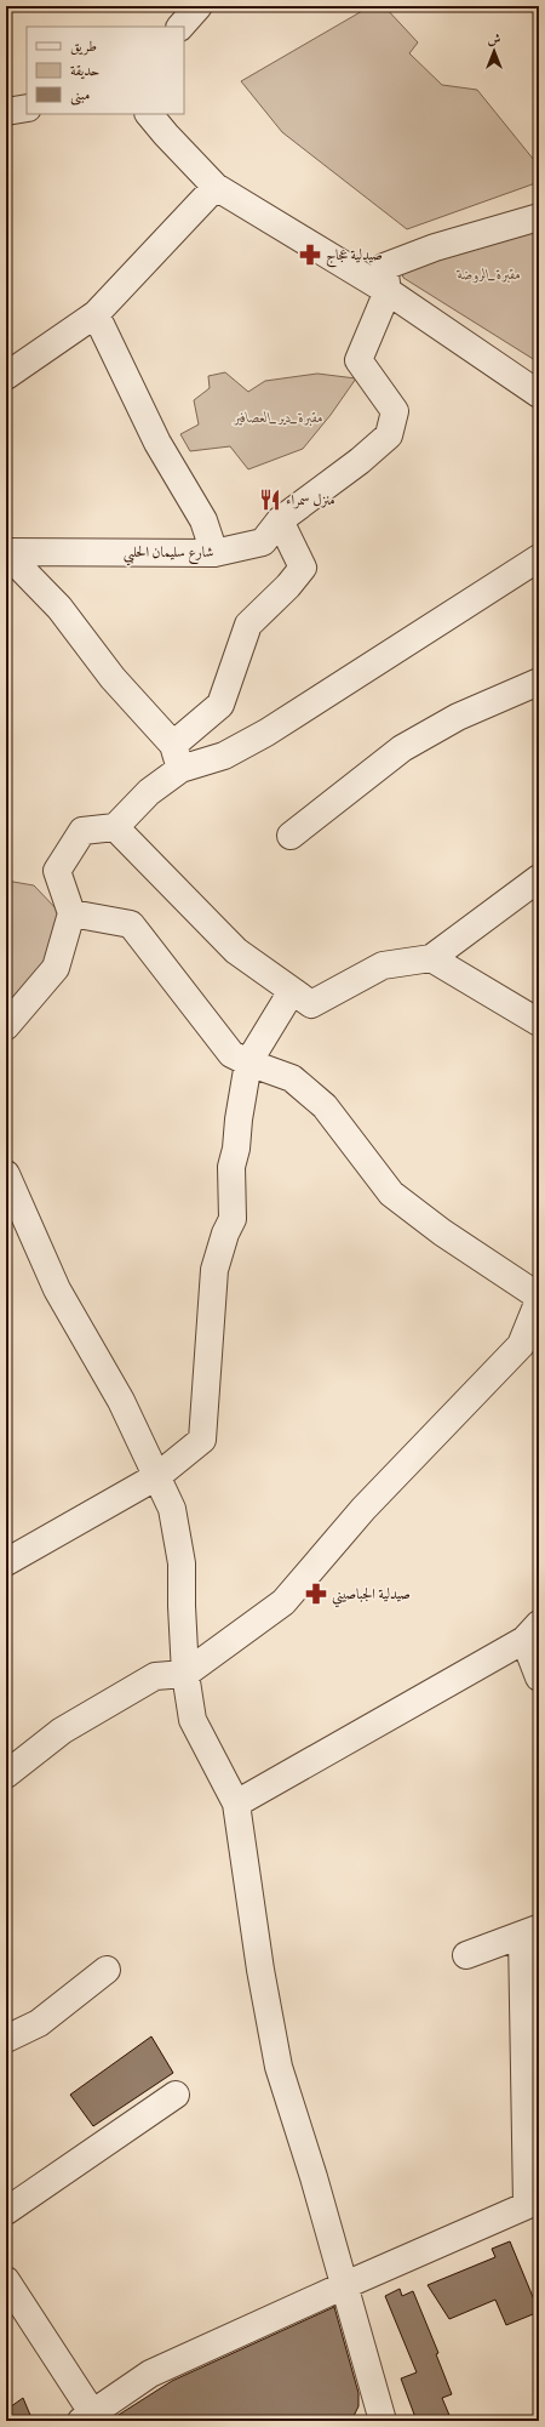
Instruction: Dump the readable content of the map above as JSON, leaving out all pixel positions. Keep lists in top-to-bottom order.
{
  "streets": {
    "street": ["شارع سليمان الحلبي"]
  },
  "parks": ["مقبرة_الروضة", "مقبرة_دير_العصافير"],
  "places": {
    "pharmacy": ["صيدلية عجاج", "صيدلية الجباصيني"],
    "restaurant": ["منزل سمراء"]
  },
  "legend": ["طريق", "حديقة", "مبنى"],
  "north": "top"
}
